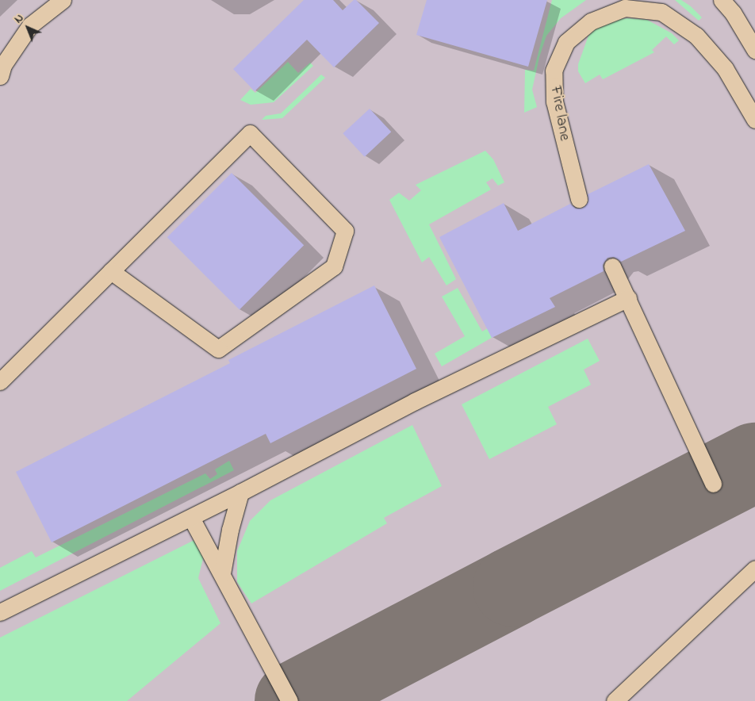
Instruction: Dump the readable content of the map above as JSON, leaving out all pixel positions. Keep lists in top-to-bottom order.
{
  "streets": {
    "lane": ["Fire lane"]
  },
  "north": "top left"
}
